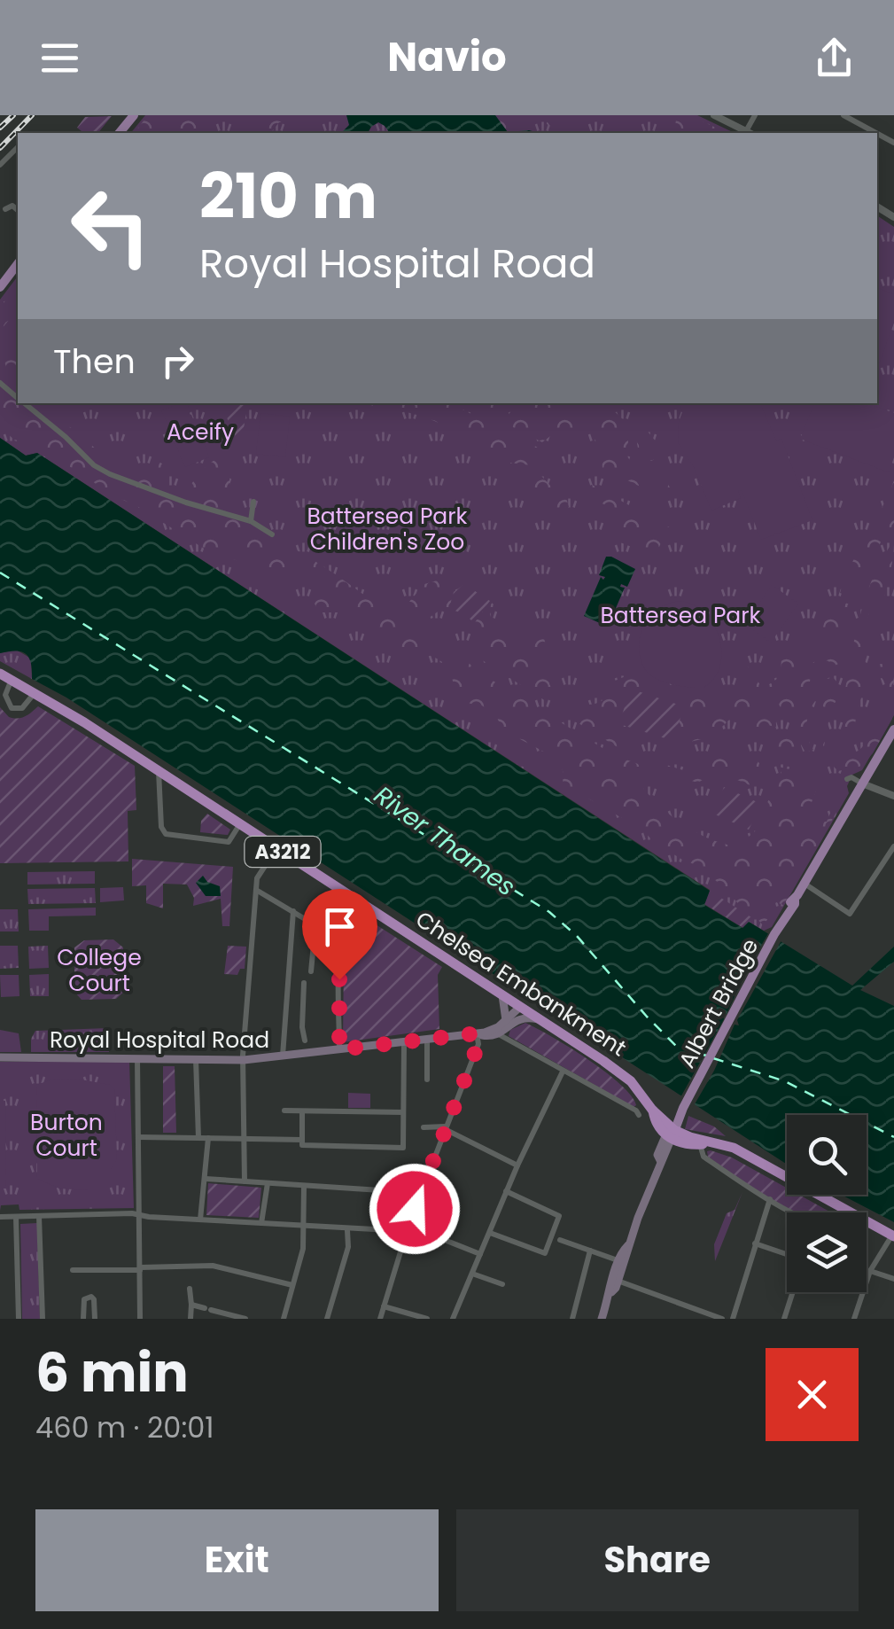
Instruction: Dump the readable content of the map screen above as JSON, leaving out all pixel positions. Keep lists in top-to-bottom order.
{
  "streets": {
    "highway": ["A3212", "Chelsea Embankment"],
    "main road": ["Albert Bridge", "Royal Hospital Road"]
  },
  "crossings": [
    ["Chelsea Embankment", "Albert Bridge"],
    ["Chelsea Embankment", "Royal Hospital Road"]
  ],
  "water": ["River Thames"],
  "parks": [
    "Aceify",
    "Battersea Park Children's Zoo",
    "Battersea Park",
    "College Court",
    "Burton Court"
  ],
  "page": {
    "header": "Navio",
    "turn": ["210 m", "Royal Hospital Road"],
    "then": "Then",
    "heading": ["6 min", "460 m · 20:01"],
    "buttons": ["Exit", "Share"]
  }
}
